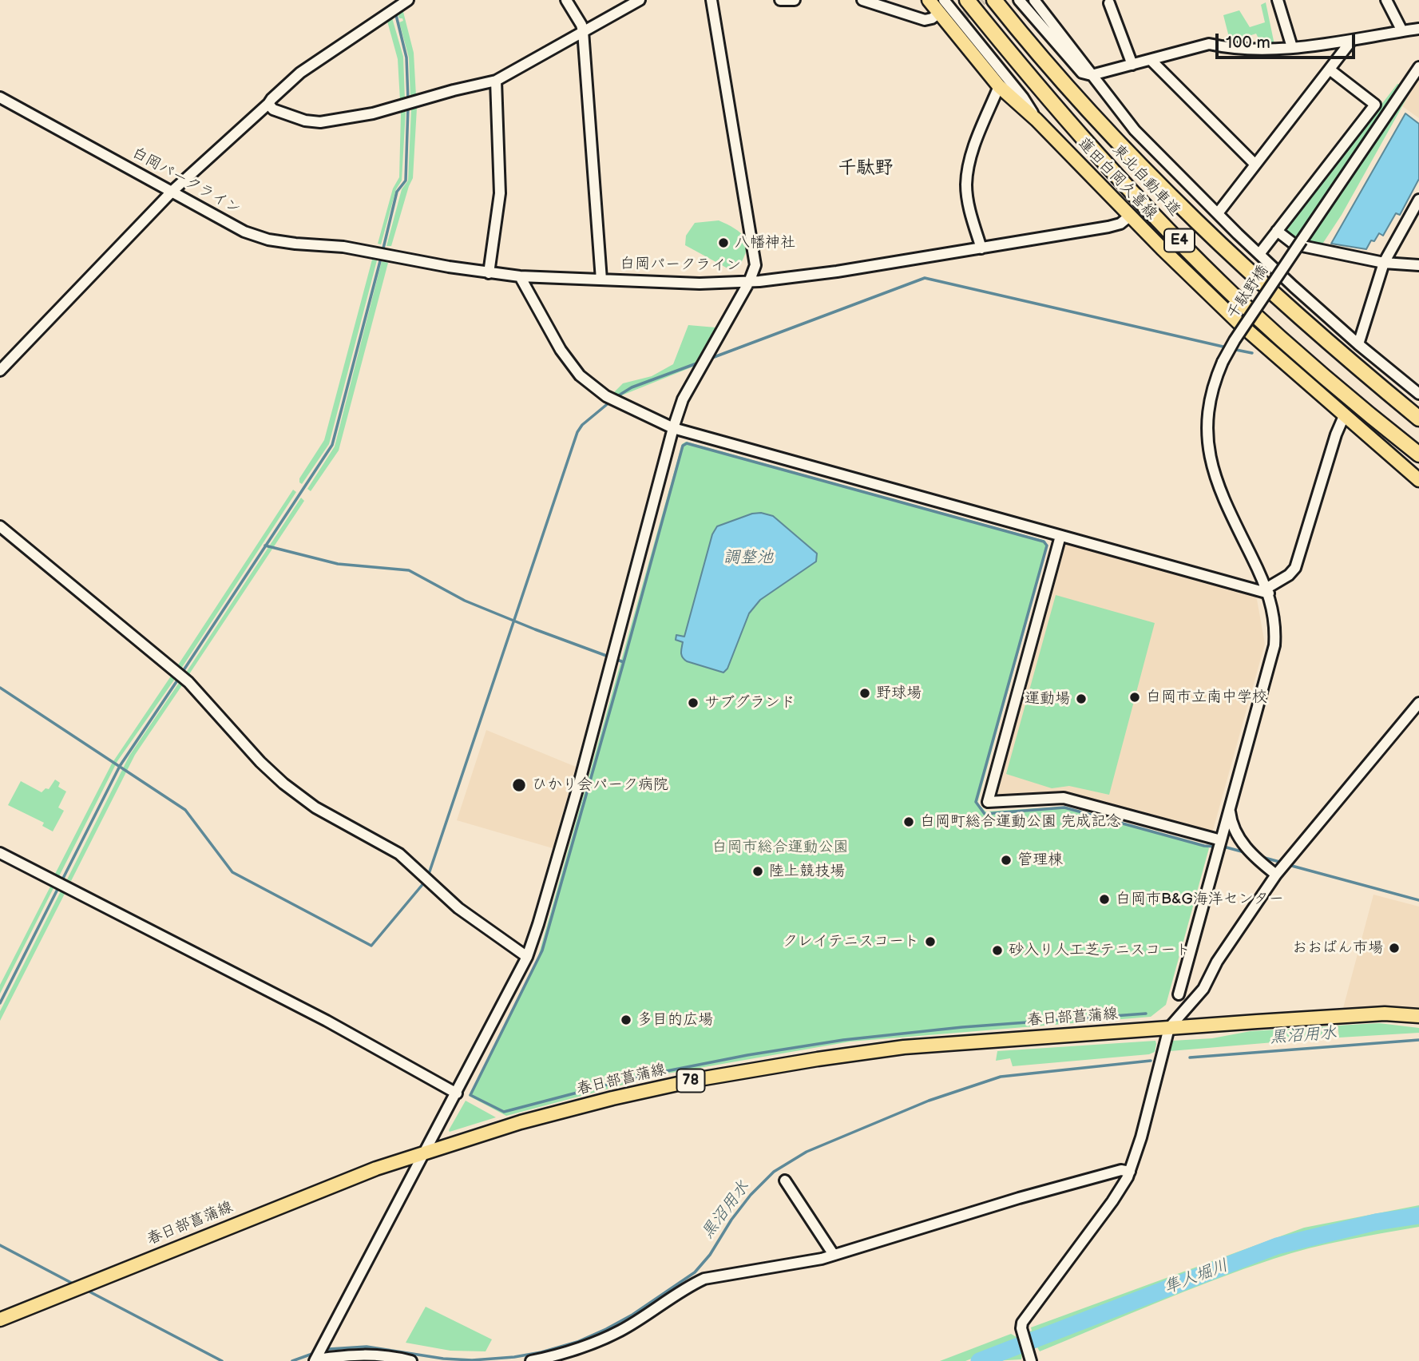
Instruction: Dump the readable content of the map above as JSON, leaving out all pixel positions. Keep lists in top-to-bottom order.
{
  "streets": {
    "highway": ["東北自動車道", "E4"],
    "main road": ["蓮田白岡久喜線", "春日部菖蒲線", "78"],
    "street": ["白岡パークライン", "千駄野橋"]
  },
  "crossings": [
    ["蓮田白岡久喜線", "白岡パークライン"]
  ],
  "districts": ["千駄野"],
  "water": ["調整池", "黒沼用水", "隼人堀川"],
  "parks": ["白岡市総合運動公園"],
  "places": [
    "八幡神社",
    "野球場",
    "白岡市立南中学校",
    "運動場",
    "サブグランド",
    "ひかり会パーク病院",
    "白岡町総合運動公園 完成記念",
    "管理棟",
    "陸上競技場",
    "白岡市B&G海洋センター",
    "クレイテニスコート",
    "おおばん市場",
    "砂入り人工芝テニスコート",
    "多目的広場"
  ],
  "scale_bar": "100 m"
}
